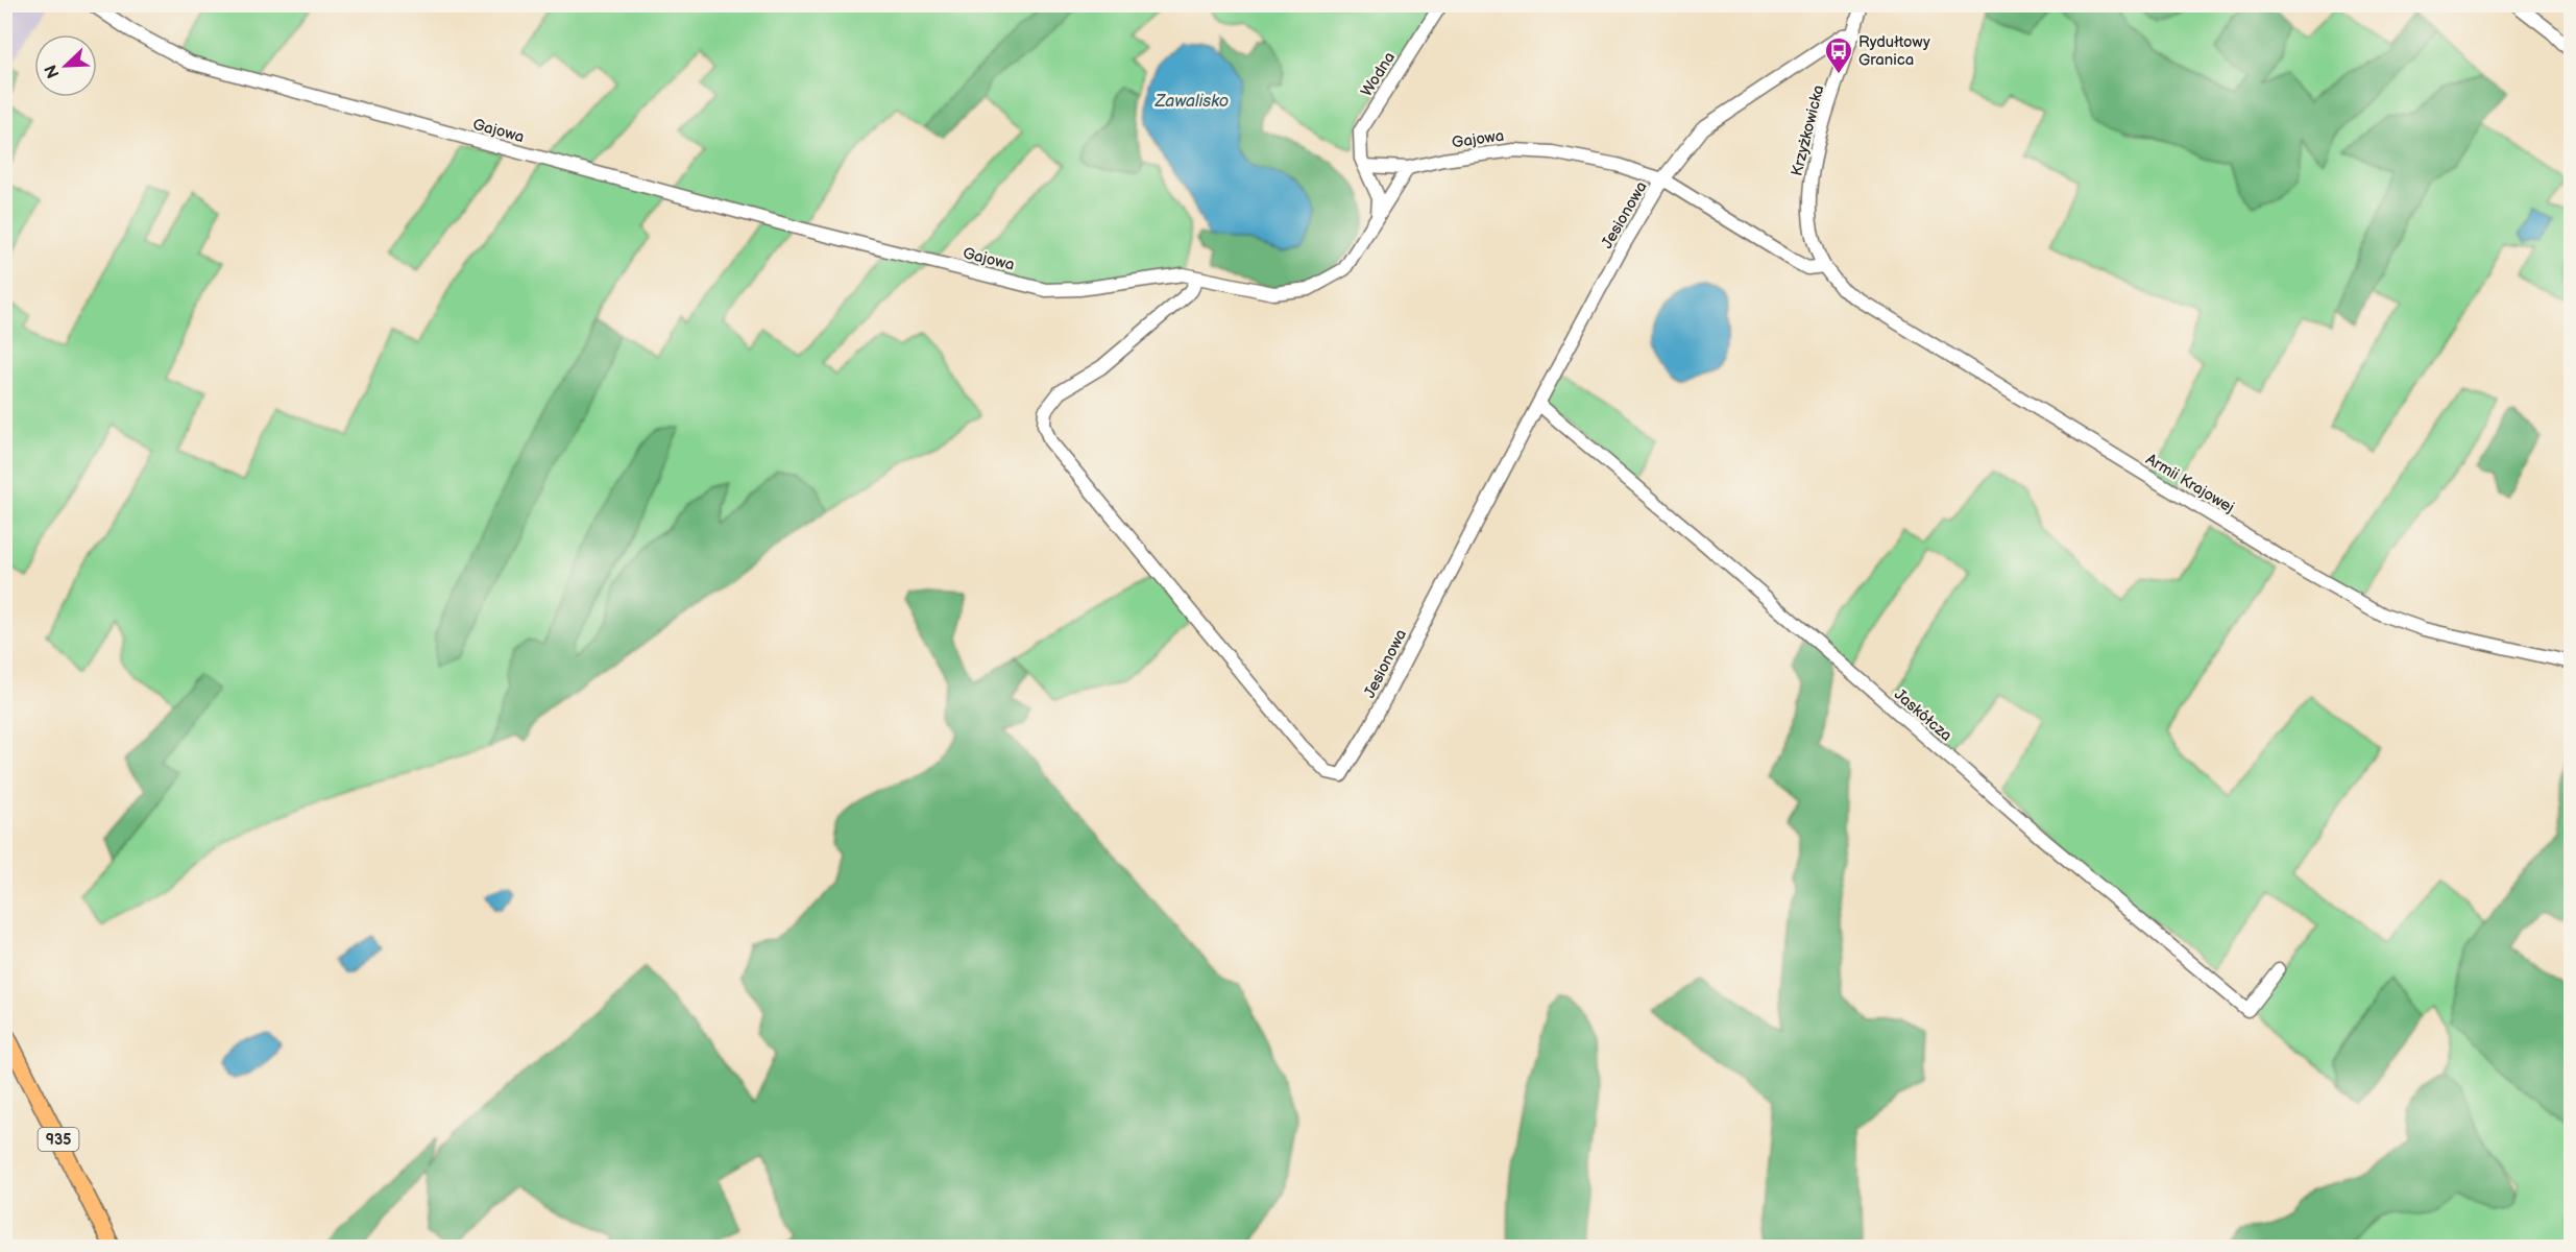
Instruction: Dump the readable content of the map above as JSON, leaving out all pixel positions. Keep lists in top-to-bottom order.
{
  "streets": {
    "main road": ["935"],
    "street": [
      "Wodna",
      "Gajowa",
      "Krzyżkowicka",
      "Jesionowa",
      "Armii Krajowej",
      "Jaskółcza"
    ]
  },
  "crossings": [
    ["Wodna", "Gajowa"],
    ["Gajowa", "Krzyżkowicka"],
    ["Gajowa", "Jesionowa"],
    ["Gajowa", "Armii Krajowej"],
    ["Krzyżkowicka", "Jesionowa"],
    ["Krzyżkowicka", "Armii Krajowej"],
    ["Jesionowa", "Jaskółcza"]
  ],
  "water": ["Zawalisko"],
  "places": {
    "bus stop": ["Rydułtowy Granica"]
  },
  "north": "bottom left"
}
